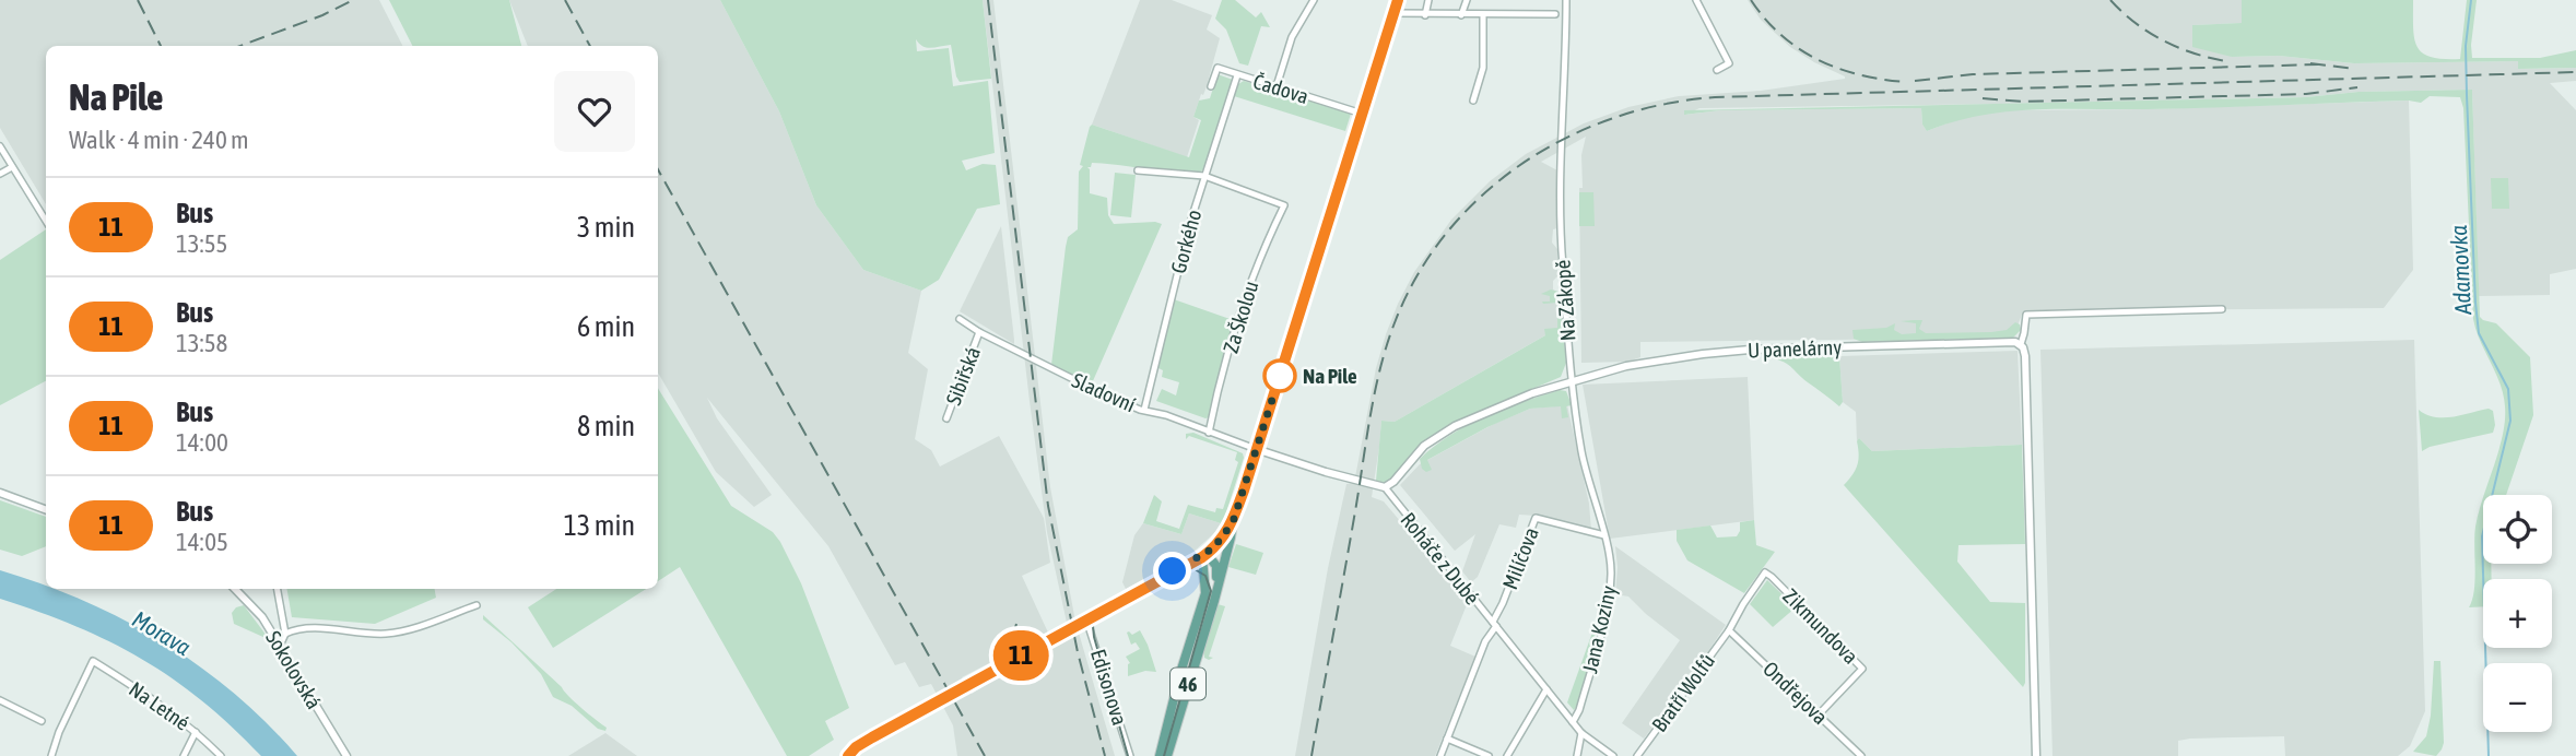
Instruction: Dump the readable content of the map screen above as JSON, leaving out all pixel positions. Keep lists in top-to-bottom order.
{
  "streets": {
    "main road": ["46"],
    "street": [
      "Čadova",
      "Gorkého",
      "Na Zákopě",
      "Za Školou",
      "U panelárny",
      "Sibiřská",
      "Sladovní",
      "Roháče z Dubé",
      "Milíčova",
      "Zikmundova",
      "Jana Koziny",
      "Sokolovská",
      "Edisonova",
      "Bratří Wolfů",
      "Ondřejova",
      "Na Letné"
    ]
  },
  "crossings": [
    ["Čadova", "Gorkého"],
    ["Čadova", "46"],
    ["Gorkého", "Za Školou"],
    ["Gorkého", "Sladovní"],
    ["Na Zákopě", "U panelárny"],
    ["Na Zákopě", "Milíčova"],
    ["Na Zákopě", "Jana Koziny"],
    ["Za Školou", "Sladovní"],
    ["Sibiřská", "Sladovní"],
    ["Sladovní", "46"],
    ["Roháče z Dubé", "Milíčova"],
    ["Roháče z Dubé", "Jana Koziny"],
    ["Milíčova", "Jana Koziny"],
    ["Zikmundova", "Bratří Wolfů"],
    ["Zikmundova", "Ondřejova"],
    ["Bratří Wolfů", "Ondřejova"]
  ],
  "water": ["Adamovka", "Morava"],
  "places": ["Na Pile"],
  "lines": ["bus line 11"],
  "page": {
    "on_map": "11",
    "heading": ["Na Pile", "Walk · 4 min · 240 m"],
    "list": [
      {
        "mark": "11",
        "name": "Bus",
        "note": "13:55",
        "value": "3 min"
      },
      {
        "mark": "11",
        "name": "Bus",
        "note": "13:58",
        "value": "6 min"
      },
      {
        "mark": "11",
        "name": "Bus",
        "note": "14:00",
        "value": "8 min"
      },
      {
        "mark": "11",
        "name": "Bus",
        "note": "14:05",
        "value": "13 min"
      }
    ],
    "map_buttons": ["+", "−"]
  }
}
